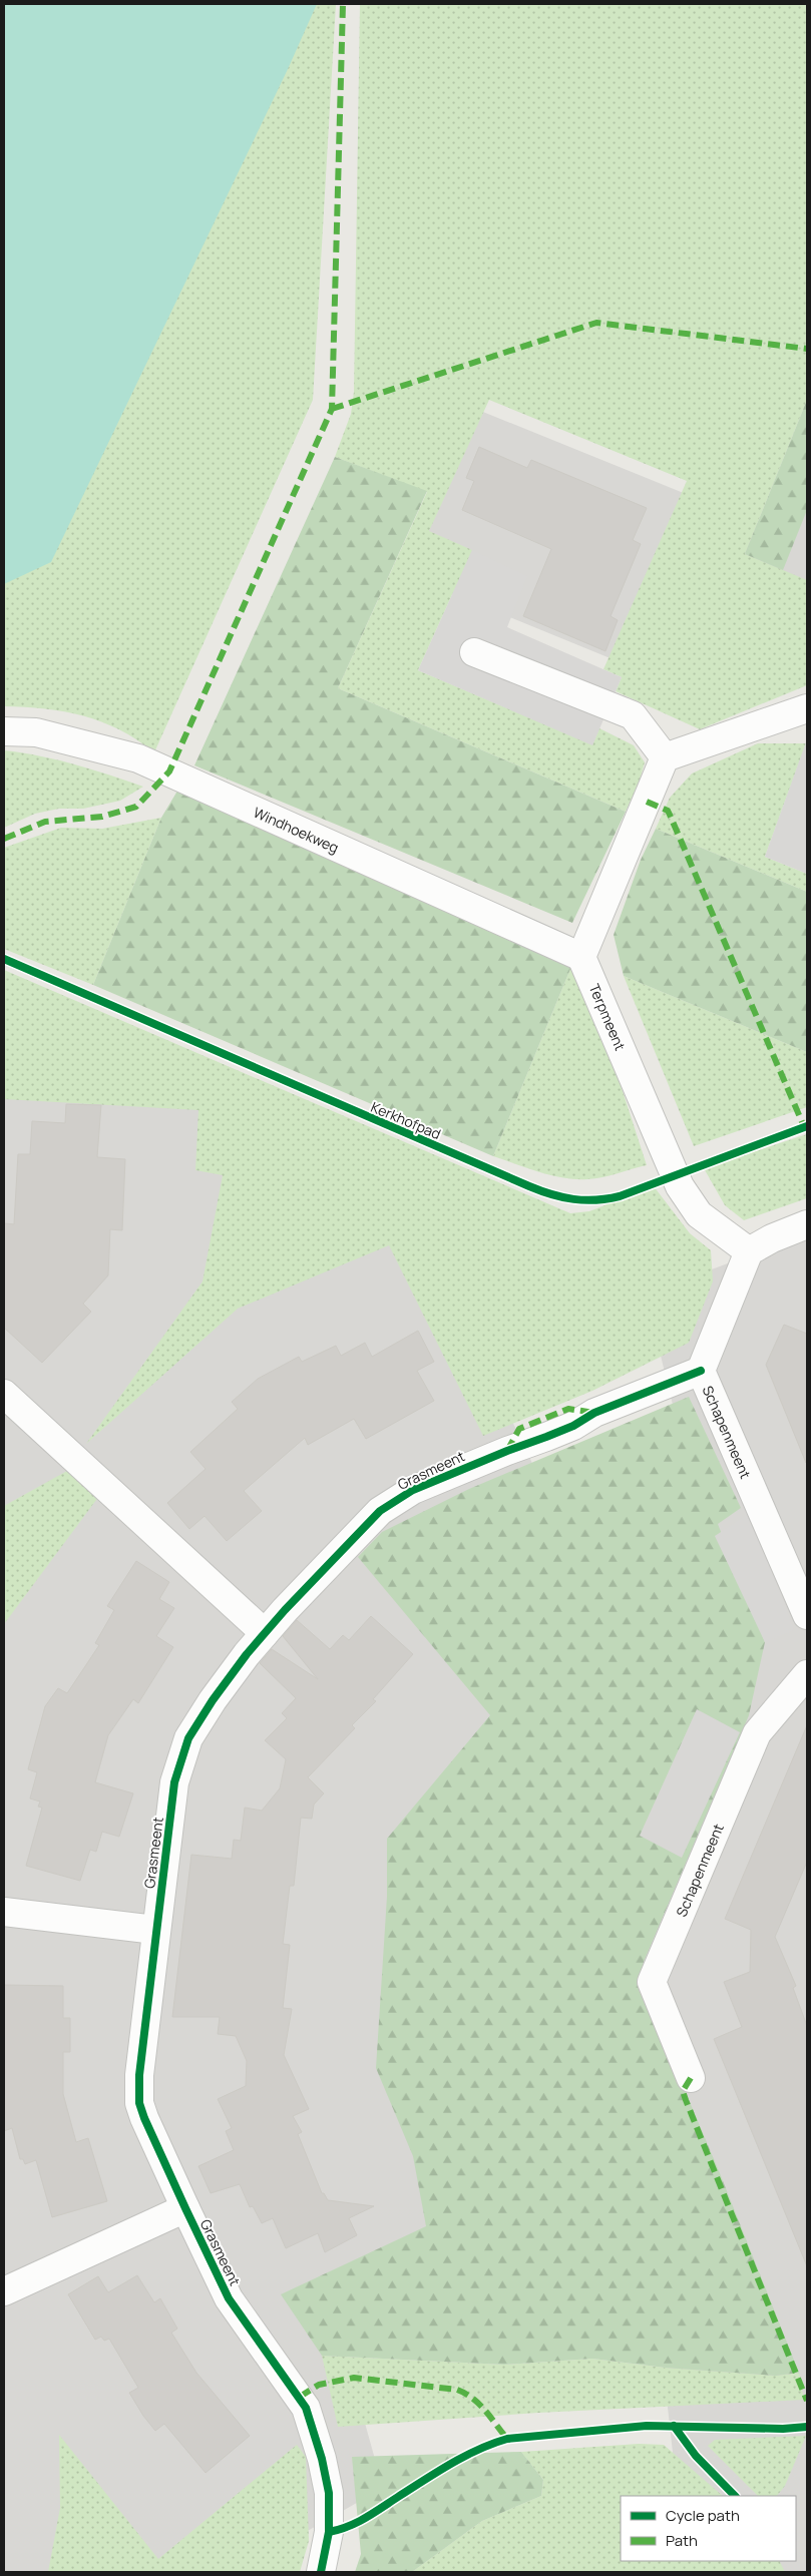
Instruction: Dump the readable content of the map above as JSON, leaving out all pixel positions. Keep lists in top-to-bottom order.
{
  "streets": {
    "street": [
      "Windhoekweg",
      "Terpmeent",
      "Schapenmeent",
      "Grasmeent"
    ],
    "cycle path": ["Kerkhofpad"]
  },
  "crossings": [
    ["Windhoekweg", "Terpmeent"],
    ["Terpmeent", "Schapenmeent"],
    ["Schapenmeent", "Grasmeent"]
  ],
  "legend": ["Cycle path", "Path"]
}
